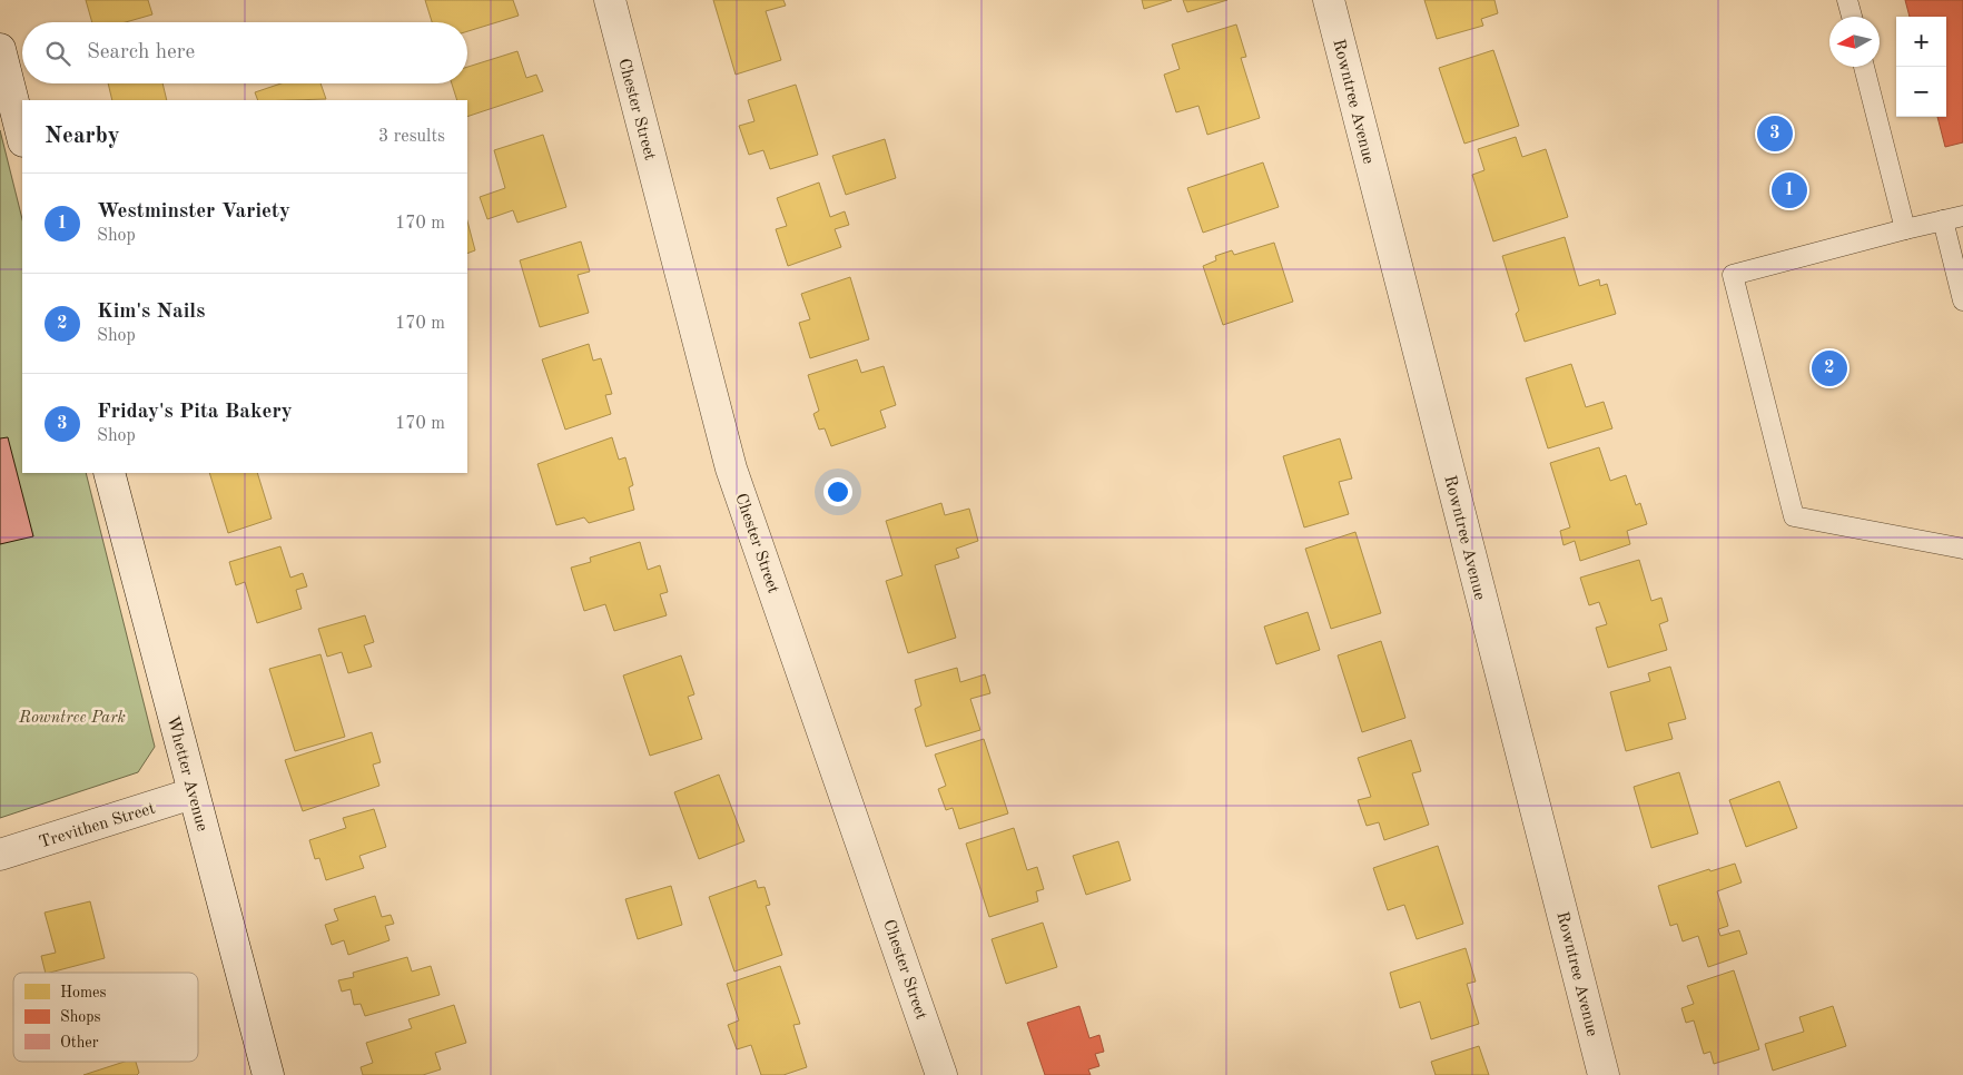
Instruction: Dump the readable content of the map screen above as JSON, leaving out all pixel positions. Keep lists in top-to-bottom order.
{
  "streets": {
    "street": [
      "Rowntree Avenue",
      "Chester Street",
      "Whetter Avenue",
      "Trevithen Street"
    ]
  },
  "crossings": [
    ["Whetter Avenue", "Trevithen Street"]
  ],
  "parks": ["Rowntree Park"],
  "legend": ["Homes", "Shops", "Other"],
  "north": "left",
  "page": {
    "map_buttons": ["+", "−"],
    "search": "Search here",
    "heading": ["Nearby", "3 results"],
    "pins": ["3", "1", "2"],
    "list": [
      {
        "mark": "1",
        "name": "Westminster Variety",
        "note": "Shop",
        "value": "170 m"
      },
      {
        "mark": "2",
        "name": "Kim's Nails",
        "note": "Shop",
        "value": "170 m"
      },
      {
        "mark": "3",
        "name": "Friday's Pita Bakery",
        "note": "Shop",
        "value": "170 m"
      }
    ]
  }
}
